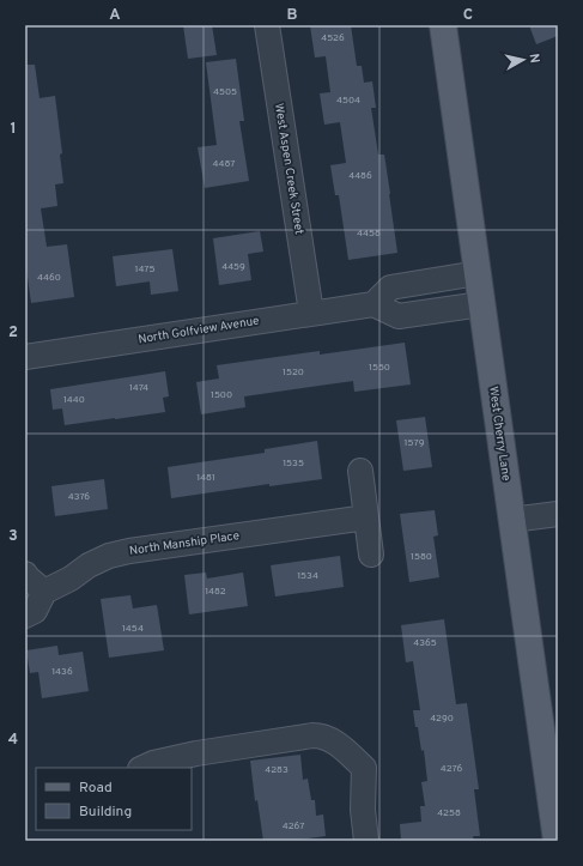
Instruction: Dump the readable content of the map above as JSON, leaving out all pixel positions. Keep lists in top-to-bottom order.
{
  "streets": {
    "main road": ["West Cherry Lane"],
    "street": ["West Aspen Creek Street", "North Golfview Avenue", "North Manship Place"]
  },
  "crossings": [
    ["West Aspen Creek Street", "North Golfview Avenue"]
  ],
  "house_numbers": [
    "4526",
    "4505",
    "4504",
    "4487",
    "4486",
    "4458",
    "4459",
    "1475",
    "4460",
    "1550",
    "1520",
    "1474",
    "1500",
    "1440",
    "1579",
    "1535",
    "1481",
    "4376",
    "1580",
    "1534",
    "1482",
    "1454",
    "4365",
    "1436",
    "4290",
    "4276",
    "4283",
    "4258",
    "4267"
  ],
  "legend": ["Road", "Building"],
  "north": "right",
  "grid": {
    "columns": ["A", "B", "C"],
    "rows": [
      "1",
      "2",
      "3",
      "4"
    ]
  }
}
